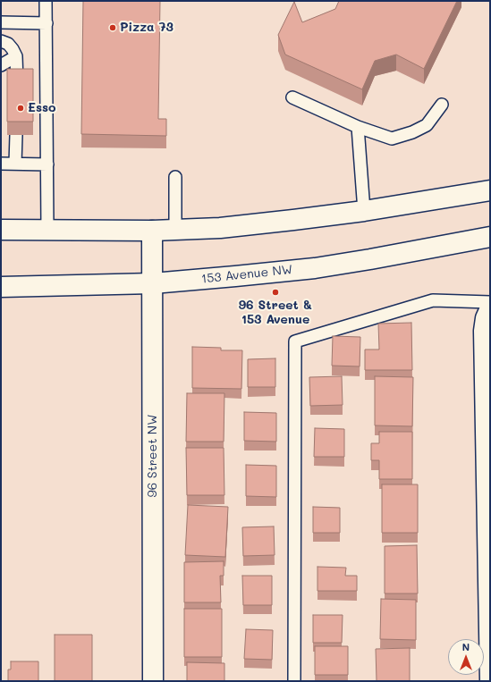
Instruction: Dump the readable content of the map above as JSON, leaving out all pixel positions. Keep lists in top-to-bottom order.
{
  "streets": {
    "main road": ["153 Avenue NW", "96 Street NW"]
  },
  "crossings": [
    ["153 Avenue NW", "96 Street NW"]
  ],
  "places": ["Pizza 73", "Esso", "96 Street & 153 Avenue"],
  "north": "top"
}
